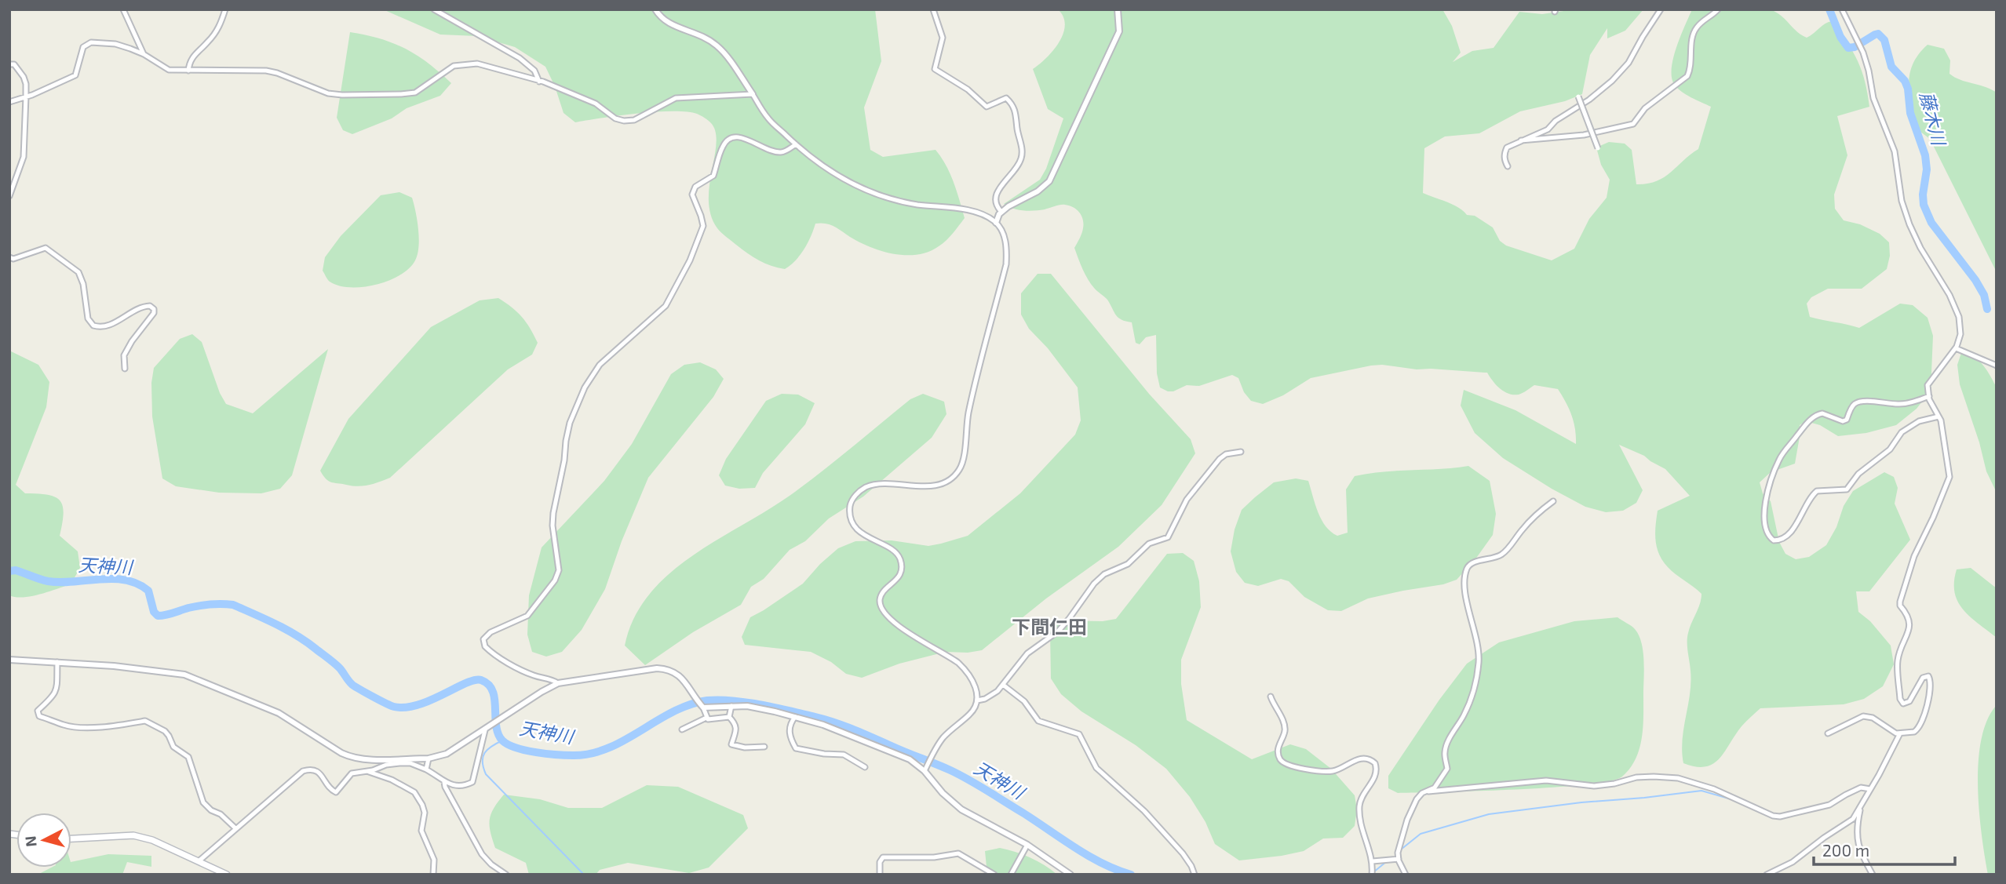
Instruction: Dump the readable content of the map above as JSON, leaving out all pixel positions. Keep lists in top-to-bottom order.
{
  "districts": ["下間仁田"],
  "water": ["藤木川", "天神川"],
  "scale_bar": "200 m",
  "north": "left"
}
